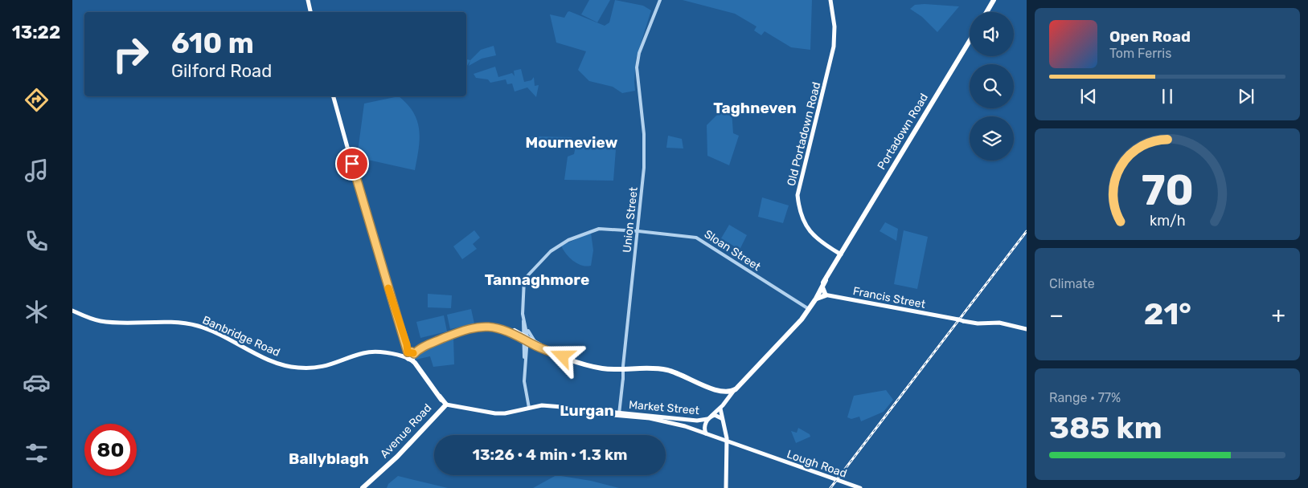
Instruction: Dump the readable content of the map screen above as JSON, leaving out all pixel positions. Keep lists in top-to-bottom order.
{
  "streets": {
    "highway": ["Portadown Road", "Avenue Road"],
    "main road": [
      "Old Portadown Road",
      "Francis Street",
      "Banbridge Road",
      "Market Street",
      "Lough Road"
    ],
    "street": ["Union Street", "Sloan Street"]
  },
  "crossings": [
    ["Portadown Road", "Old Portadown Road"],
    ["Union Street", "Sloan Street"],
    ["Union Street", "Market Street"]
  ],
  "districts": [
    "Taghneven",
    "Mourneview",
    "Tannaghmore",
    "Lurgan",
    "Ballyblagh"
  ],
  "page": {
    "tabs": "13:22",
    "turn": ["610 m", "Gilford Road"],
    "song": ["Open Road", "Tom Ferris"],
    "tile": [
      "Climate",
      ["Range · 77%", "385 km"]
    ],
    "heat": ["−", "21°", "+"],
    "limit": "80",
    "trip": "13:26 · 4 min · 1.3 km",
    "gauge": ["70", "km/h"]
  }
}
